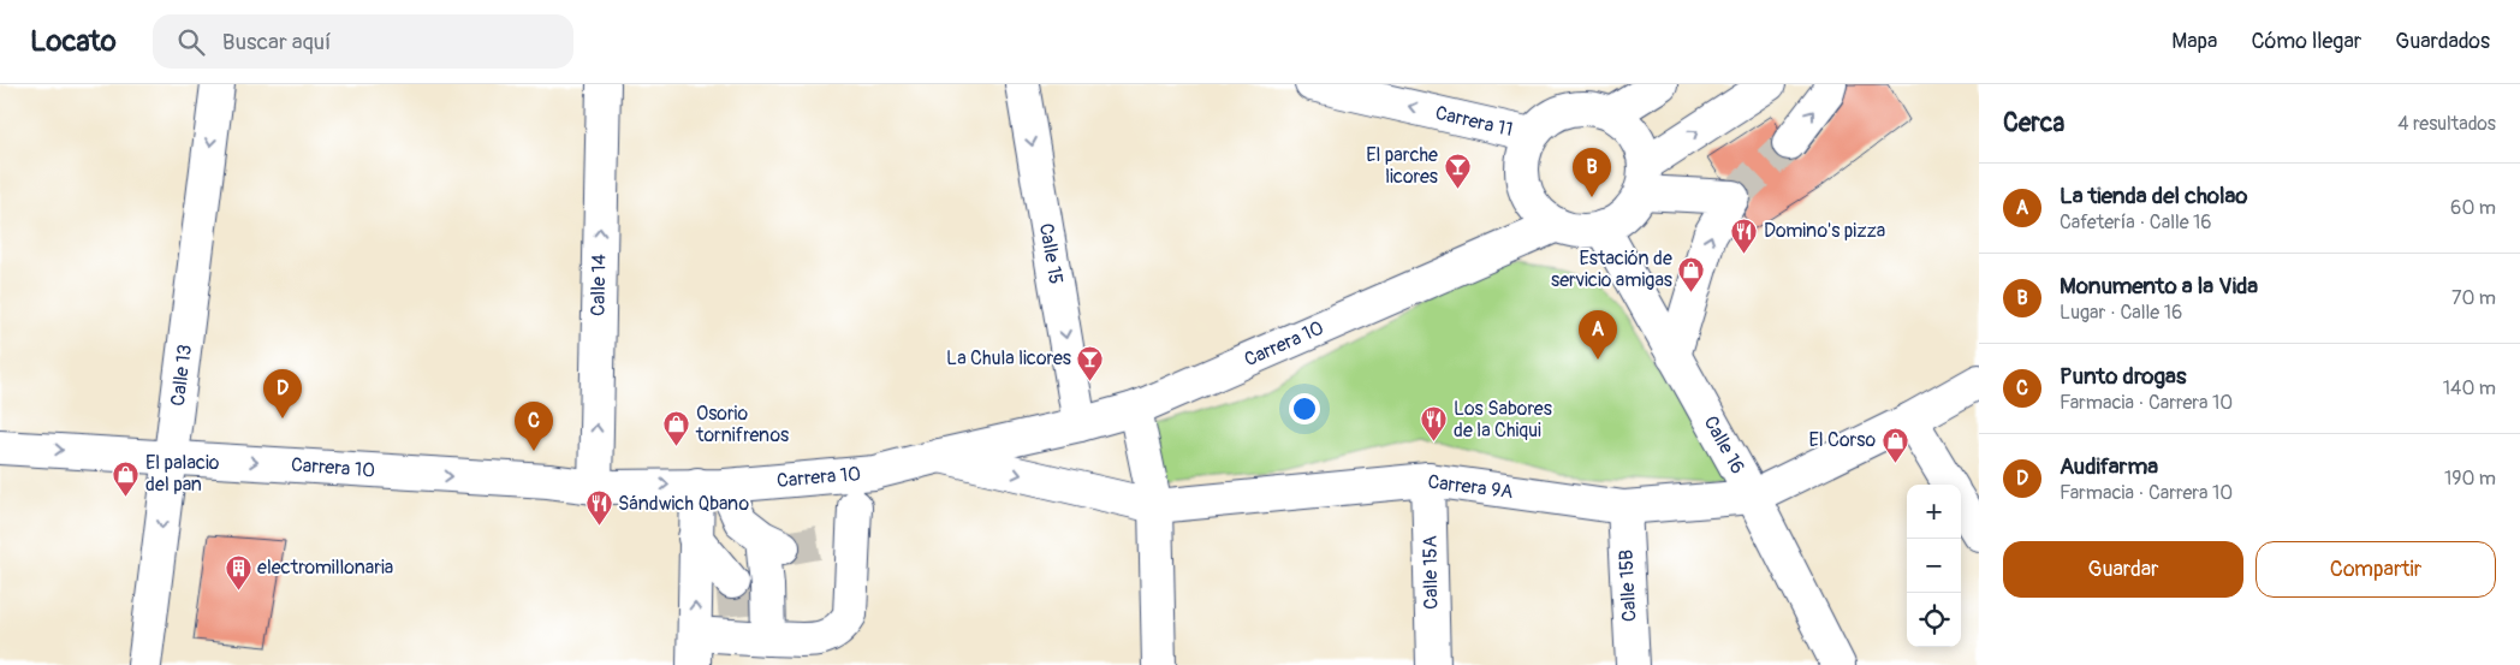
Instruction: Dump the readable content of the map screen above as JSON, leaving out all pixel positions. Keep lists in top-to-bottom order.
{
  "streets": {
    "street": [
      "Carrera 11",
      "Calle 15",
      "Calle 14",
      "Carrera 10",
      "Calle 13",
      "Calle 16",
      "Carrera 9A",
      "Calle 15A",
      "Calle 15B"
    ]
  },
  "crossings": [
    ["Carrera 11", "Carrera 10"],
    ["Carrera 11", "Calle 16"],
    ["Calle 15", "Carrera 10"],
    ["Calle 14", "Carrera 10"],
    ["Carrera 10", "Calle 13"],
    ["Carrera 10", "Calle 16"],
    ["Carrera 10", "Carrera 9A"],
    ["Calle 16", "Carrera 9A"],
    ["Carrera 9A", "Calle 15A"],
    ["Carrera 9A", "Calle 15B"]
  ],
  "one_way": [
    "Carrera 11",
    "Calle 15",
    "Calle 14",
    "Carrera 10",
    "Calle 13"
  ],
  "places": {
    "bar": ["El parche licores", "La Chula licores"],
    "restaurant": ["Domino's pizza", "Los Sabores de la Chiqui", "Sándwich Qbano"],
    "shop": [
      "Estación de servicio amigas",
      "Osorio tornifrenos",
      "El Corso",
      "El palacio del pan"
    ],
    "building": ["electromillonaria"]
  },
  "page": {
    "header": "Locato",
    "search": "Buscar aquí",
    "nav": ["Mapa", "Cómo llegar", "Guardados"],
    "heading": ["Cerca", "4 resultados"],
    "pins": [
      "B",
      "A",
      "D",
      "C"
    ],
    "list": [
      {
        "mark": "A",
        "name": "La tienda del cholao",
        "note": "Cafetería · Calle 16",
        "value": "60 m"
      },
      {
        "mark": "B",
        "name": "Monumento a la Vida",
        "note": "Lugar · Calle 16",
        "value": "70 m"
      },
      {
        "mark": "C",
        "name": "Punto drogas",
        "note": "Farmacia · Carrera 10",
        "value": "140 m"
      },
      {
        "mark": "D",
        "name": "Audifarma",
        "note": "Farmacia · Carrera 10",
        "value": "190 m"
      }
    ],
    "map_buttons": ["+", "−"],
    "buttons": ["Guardar", "Compartir"]
  }
}
